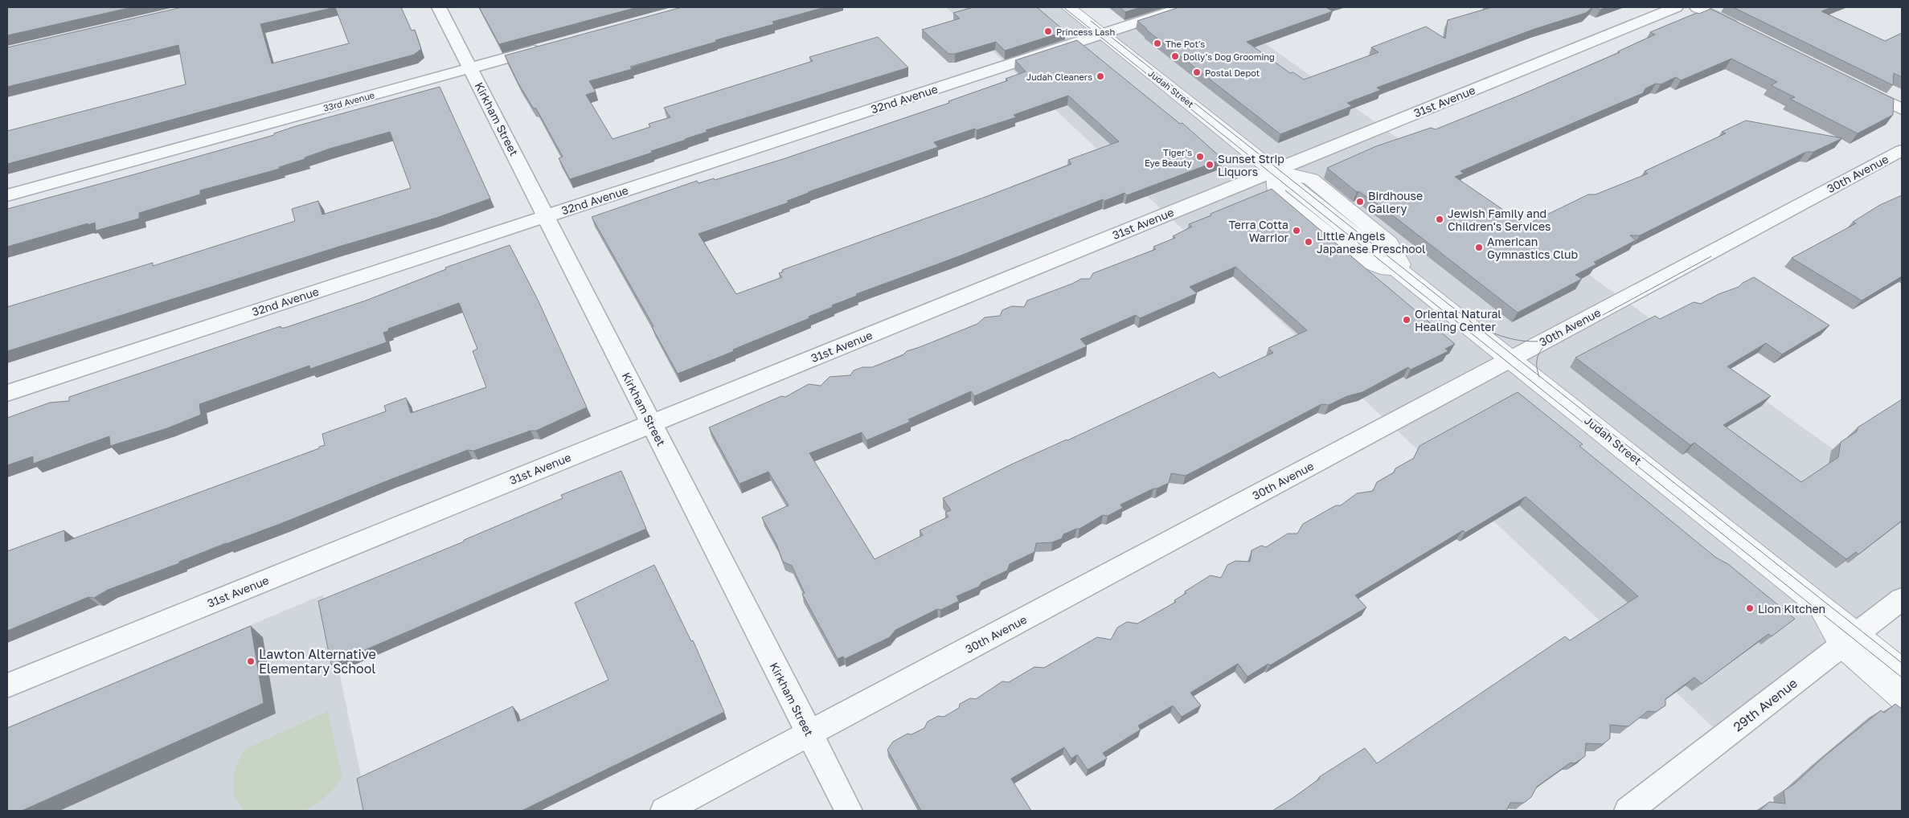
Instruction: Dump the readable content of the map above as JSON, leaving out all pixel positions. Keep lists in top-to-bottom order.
{
  "streets": {
    "street": [
      "Judah Street",
      "32nd Avenue",
      "33rd Avenue",
      "31st Avenue",
      "Kirkham Street",
      "30th Avenue",
      "29th Avenue"
    ]
  },
  "crossings": [
    ["Judah Street", "32nd Avenue"],
    ["Judah Street", "31st Avenue"],
    ["Judah Street", "30th Avenue"],
    ["Judah Street", "29th Avenue"],
    ["32nd Avenue", "Kirkham Street"],
    ["33rd Avenue", "Kirkham Street"],
    ["31st Avenue", "Kirkham Street"],
    ["Kirkham Street", "30th Avenue"]
  ],
  "places": [
    "Princess Lash",
    "The Pot's",
    "Dolly's Dog Grooming",
    "Postal Depot",
    "Judah Cleaners",
    "Tiger's Eye Beauty",
    "Sunset Strip Liquors",
    "Birdhouse Gallery",
    "Jewish Family and Children's Services",
    "Terra Cotta Warrior",
    "Little Angels Japanese Preschool",
    "American Gymnastics Club",
    "Oriental Natural Healing Center",
    "Lion Kitchen",
    "Lawton Alternative Elementary School"
  ]
}
